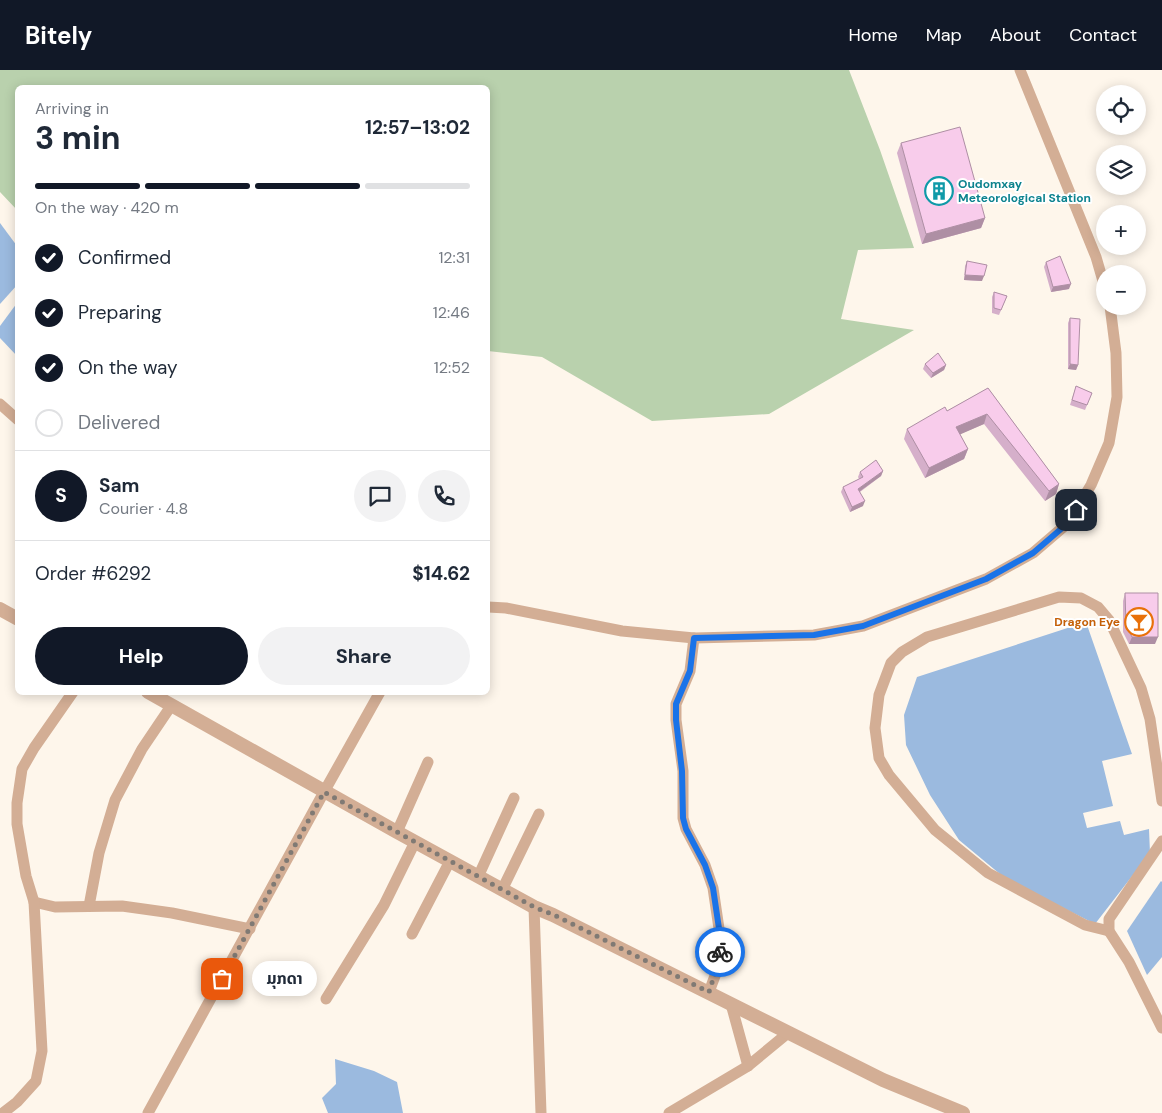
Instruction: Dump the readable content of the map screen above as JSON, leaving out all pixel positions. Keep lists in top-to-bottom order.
{
  "places": {
    "building": ["Oudomxay Meteorological Station"],
    "bar": ["Dragon Eye"],
    "other": ["ມຸກດາ"]
  },
  "page": {
    "header": "Bitely",
    "nav": [
      "Home",
      "Map",
      "About",
      "Contact"
    ],
    "map_buttons": ["+", "−"],
    "heading": ["3 min", "Arriving in", "12:57–13:02"],
    "panel": [
      "Sam",
      "Courier · 4.8",
      "Order #6292",
      "$14.62"
    ],
    "bar": "On the way · 420 m",
    "list": [
      ["Confirmed", "12:31"],
      ["Preparing", "12:46"],
      ["On the way", "12:52"],
      "Delivered"
    ],
    "round": "S",
    "buttons": ["Help", "Share"],
    "bubble": "ມຸກດາ"
  }
}
